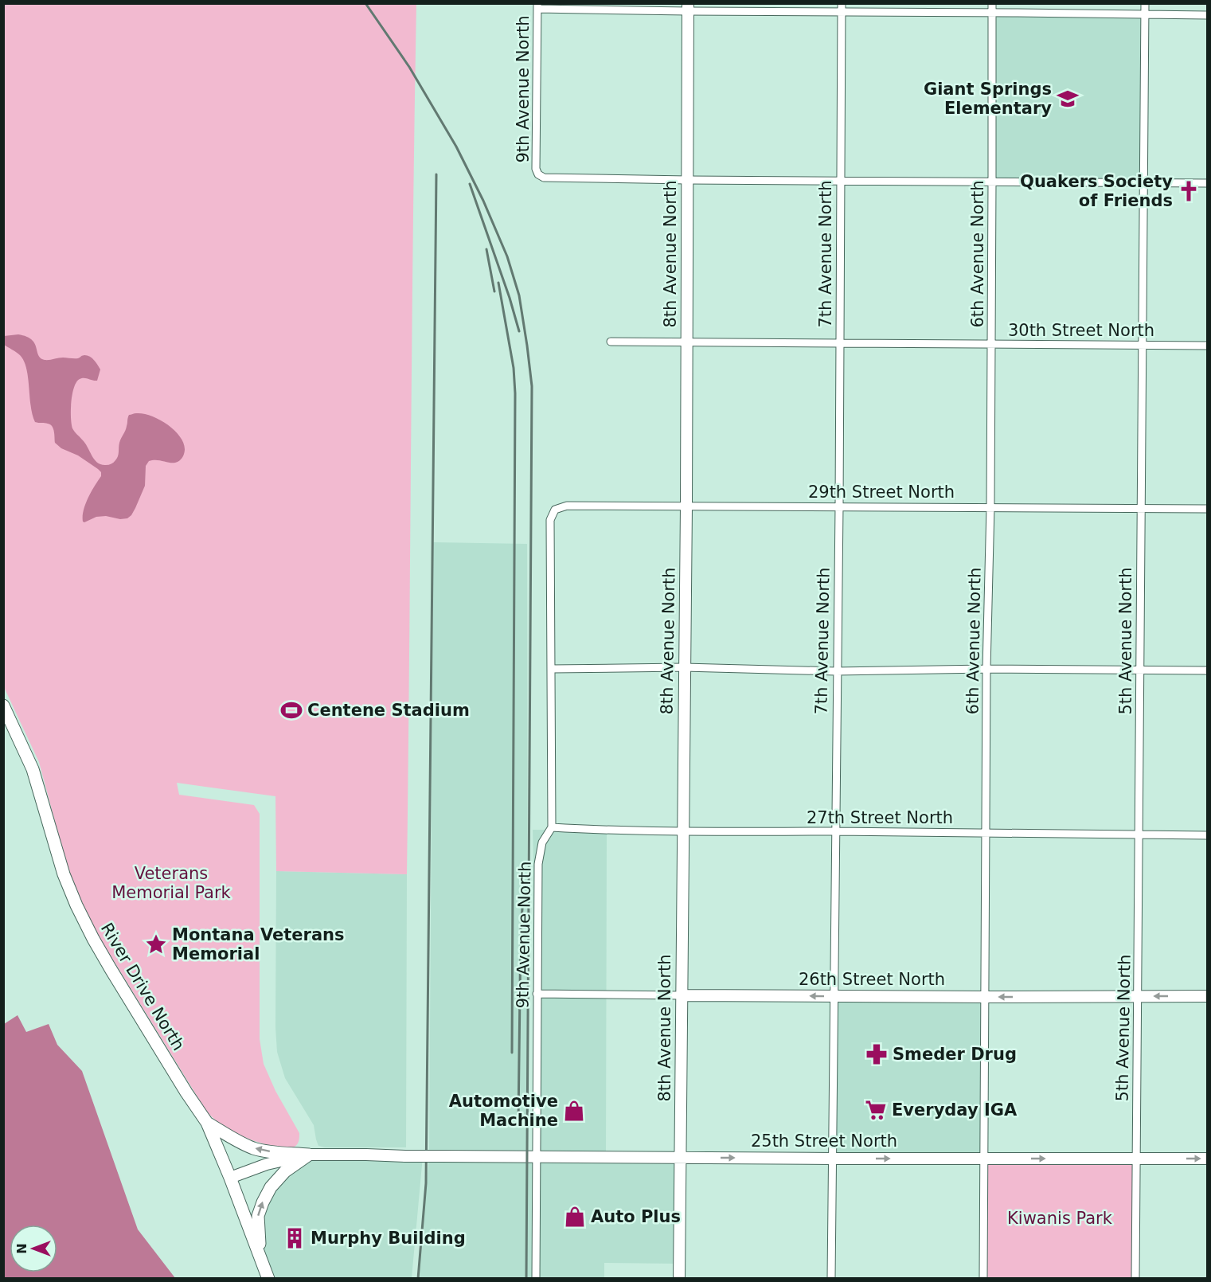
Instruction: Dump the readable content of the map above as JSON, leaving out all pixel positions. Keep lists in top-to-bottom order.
{
  "streets": {
    "main road": ["River Drive North"],
    "street": [
      "9th Avenue North",
      "8th Avenue North",
      "7th Avenue North",
      "6th Avenue North",
      "30th Street North",
      "29th Street North",
      "5th Avenue North",
      "27th Street North",
      "26th Street North",
      "25th Street North"
    ]
  },
  "crossings": [
    ["9th Avenue North", "8th Avenue North"],
    ["9th Avenue North", "29th Street North"],
    ["9th Avenue North", "27th Street North"],
    ["9th Avenue North", "26th Street North"],
    ["9th Avenue North", "25th Street North"],
    ["8th Avenue North", "30th Street North"],
    ["8th Avenue North", "29th Street North"],
    ["8th Avenue North", "27th Street North"],
    ["8th Avenue North", "26th Street North"],
    ["8th Avenue North", "25th Street North"],
    ["7th Avenue North", "30th Street North"],
    ["7th Avenue North", "29th Street North"],
    ["7th Avenue North", "27th Street North"],
    ["7th Avenue North", "26th Street North"],
    ["7th Avenue North", "25th Street North"],
    ["6th Avenue North", "30th Street North"],
    ["6th Avenue North", "29th Street North"],
    ["6th Avenue North", "27th Street North"],
    ["6th Avenue North", "26th Street North"],
    ["6th Avenue North", "25th Street North"],
    ["30th Street North", "5th Avenue North"],
    ["29th Street North", "5th Avenue North"],
    ["5th Avenue North", "27th Street North"],
    ["5th Avenue North", "26th Street North"],
    ["5th Avenue North", "25th Street North"]
  ],
  "one_way": ["26th Street North", "25th Street North"],
  "parks": ["Veterans Memorial Park", "Kiwanis Park"],
  "places": {
    "school or university": ["Giant Springs Elementary"],
    "church": ["Quakers Society of Friends"],
    "sports": ["Centene Stadium"],
    "place": ["Montana Veterans Memorial"],
    "pharmacy": ["Smeder Drug"],
    "supermarket": ["Everyday IGA"],
    "shop": ["Automotive Machine", "Auto Plus"],
    "building": ["Murphy Building"]
  },
  "north": "left"
}
